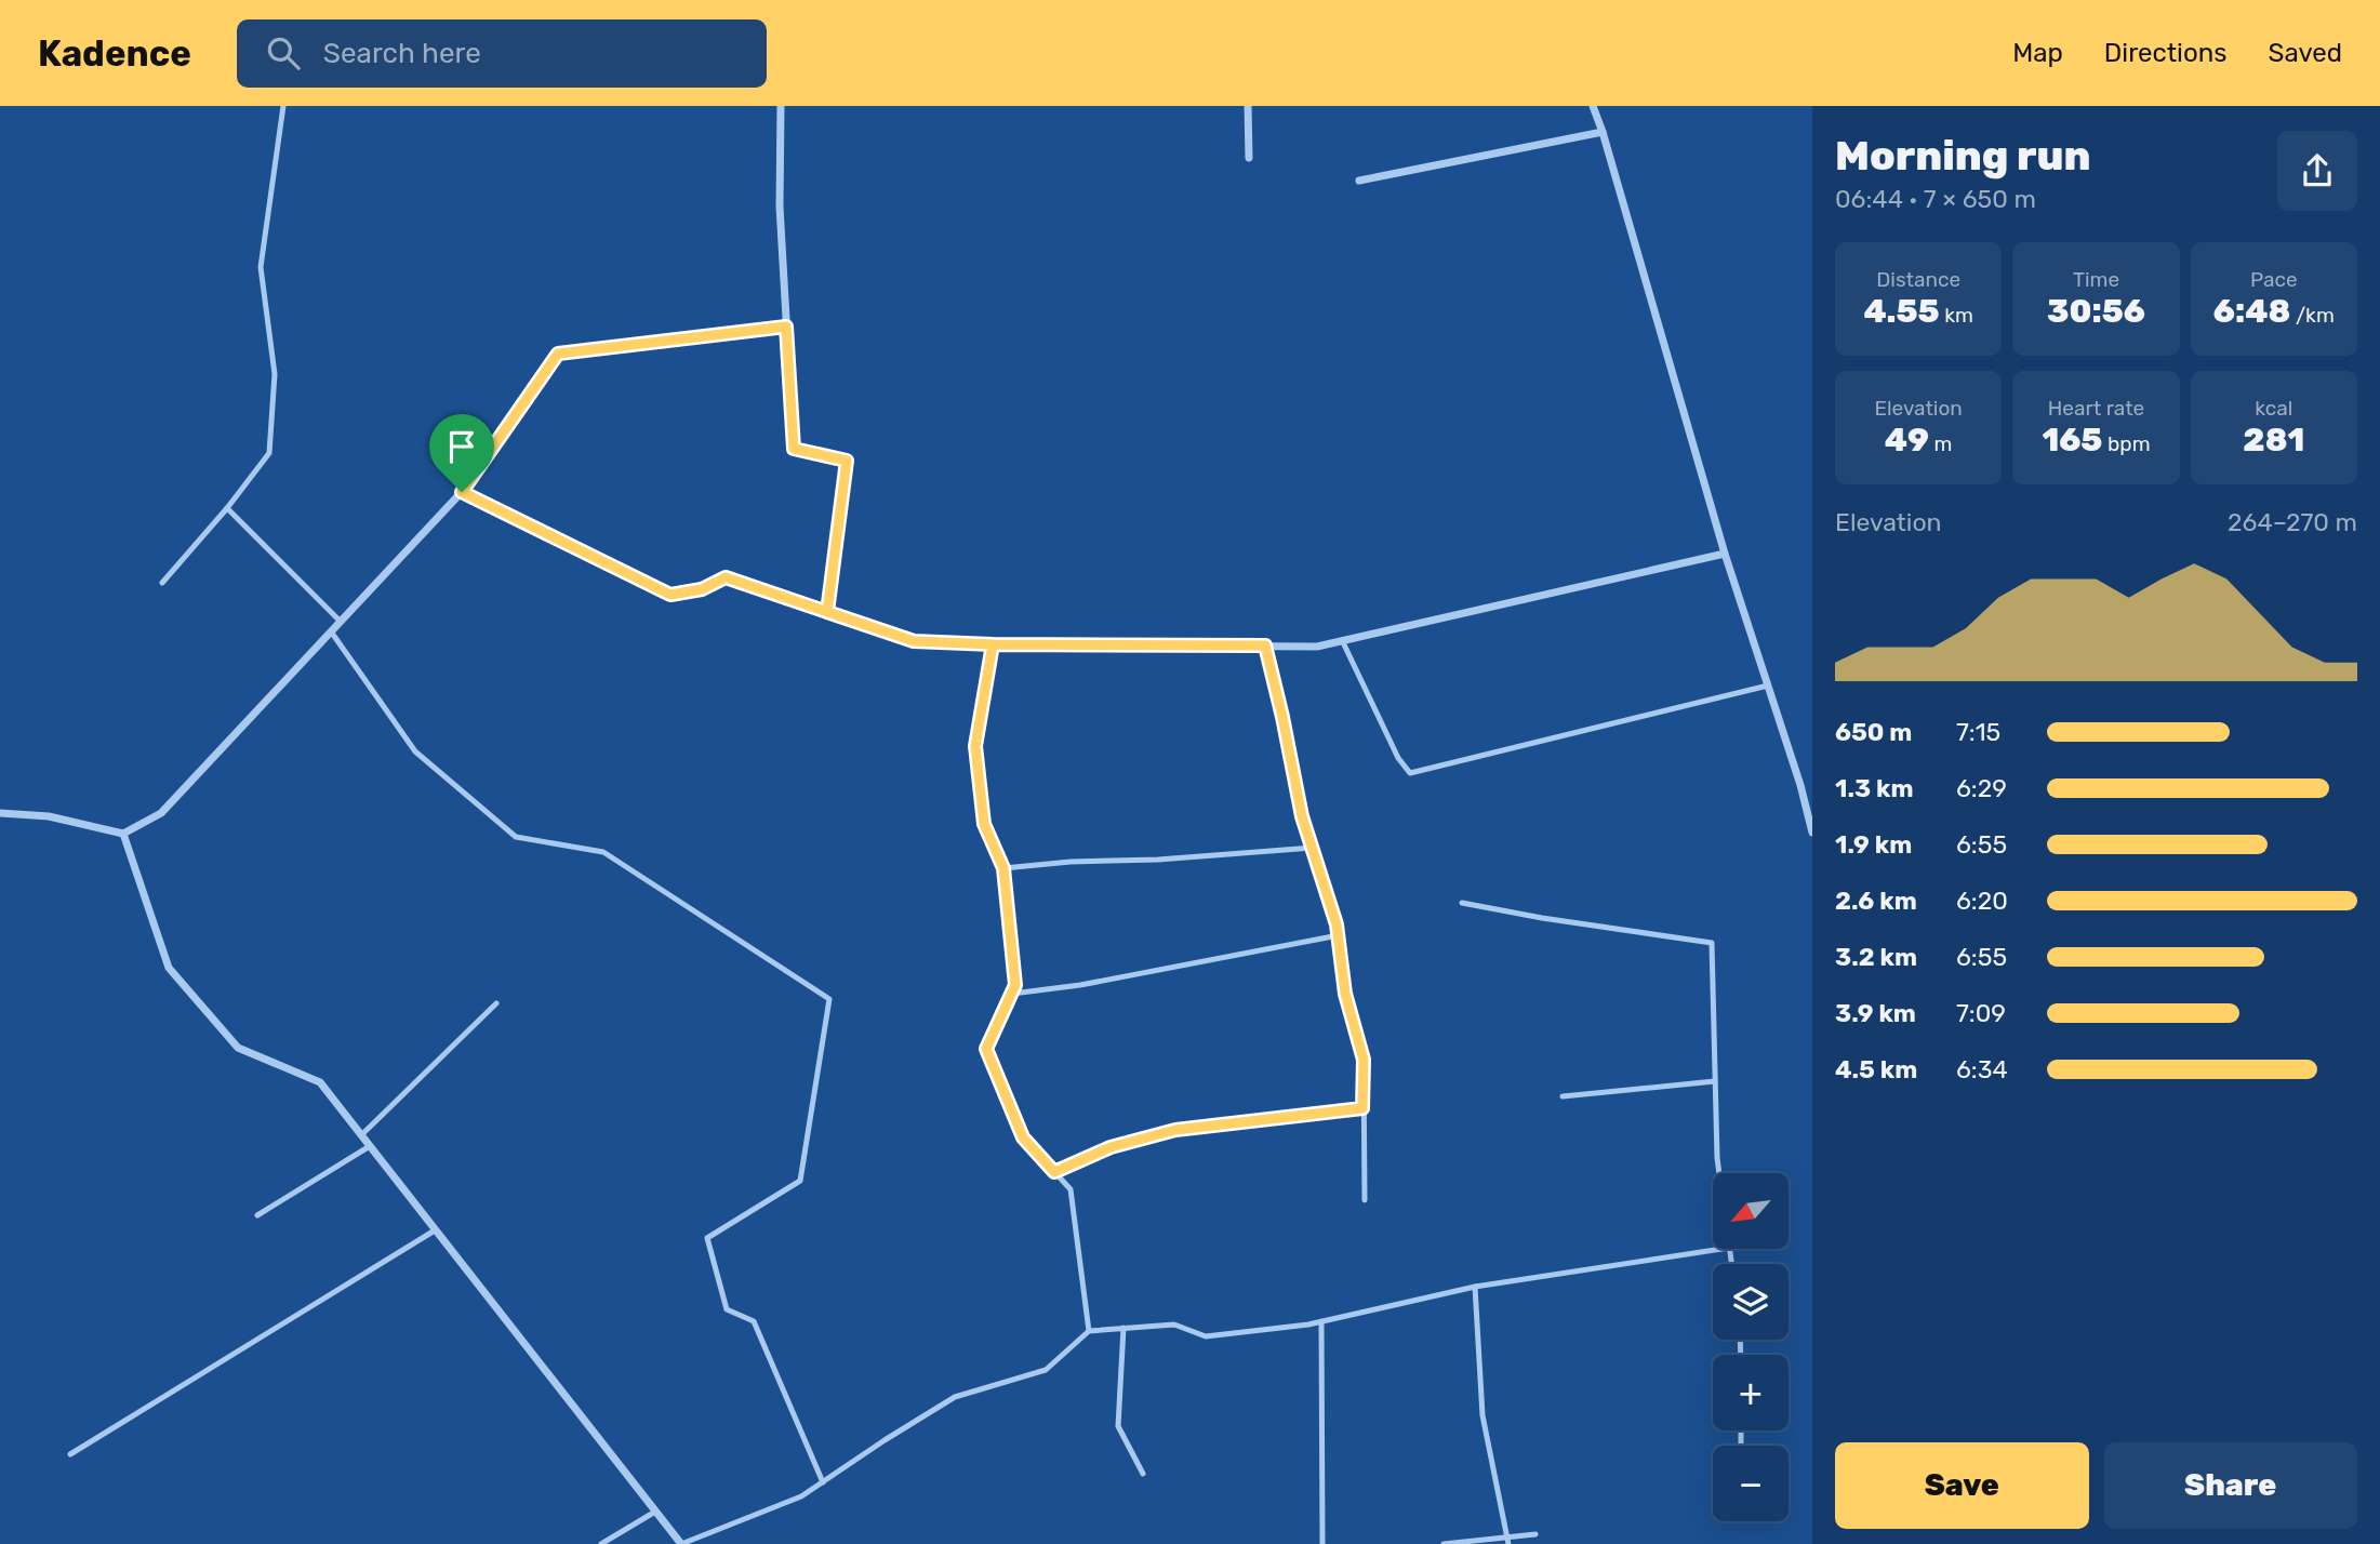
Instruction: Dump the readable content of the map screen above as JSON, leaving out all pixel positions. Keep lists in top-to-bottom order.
{
  "north": "bottom left",
  "page": {
    "header": "Kadence",
    "search": "Search here",
    "nav": ["Map", "Directions", "Saved"],
    "heading": ["Morning run", "06:44 · 7 × 650 m"],
    "stats": [
      ["Distance", "4.55 km"],
      ["Time", "30:56"],
      ["Pace", "6:48 /km"],
      ["Elevation", "49 m"],
      ["Heart rate", "165 bpm"],
      ["kcal", "281"]
    ],
    "chart": ["Elevation", "264–270 m"],
    "list": [
      {
        "name": "650 m",
        "note": "7:15"
      },
      {
        "name": "1.3 km",
        "note": "6:29"
      },
      {
        "name": "1.9 km",
        "note": "6:55"
      },
      {
        "name": "2.6 km",
        "note": "6:20"
      },
      {
        "name": "3.2 km",
        "note": "6:55"
      },
      {
        "name": "3.9 km",
        "note": "7:09"
      },
      {
        "name": "4.5 km",
        "note": "6:34"
      }
    ],
    "map_buttons": ["+", "−"],
    "buttons": ["Save", "Share"]
  }
}
